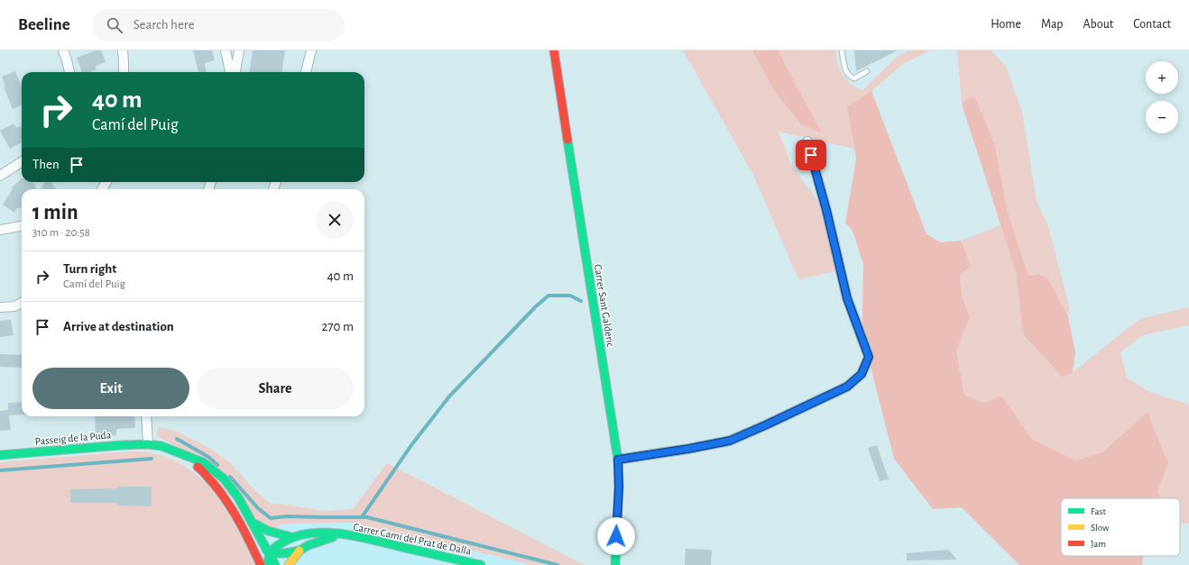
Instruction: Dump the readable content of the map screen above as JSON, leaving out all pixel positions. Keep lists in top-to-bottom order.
{
  "streets": {
    "street": ["Carrer Sant Galderic", "Passeig de la Puda", "Carrer Camí del Prat de Dalla"]
  },
  "legend": ["Fast", "Slow", "Jam"],
  "page": {
    "header": "Beeline",
    "search": "Search here",
    "nav": [
      "Home",
      "Map",
      "About",
      "Contact"
    ],
    "map_buttons": ["+", "−"],
    "turn": ["40 m", "Camí del Puig"],
    "then": "Then",
    "heading": ["1 min", "310 m · 20:58"],
    "list": [
      {
        "name": "Turn right",
        "note": "Camí del Puig",
        "value": "40 m"
      },
      {
        "name": "Arrive at destination",
        "value": "270 m"
      }
    ],
    "buttons": ["Exit", "Share"]
  }
}
